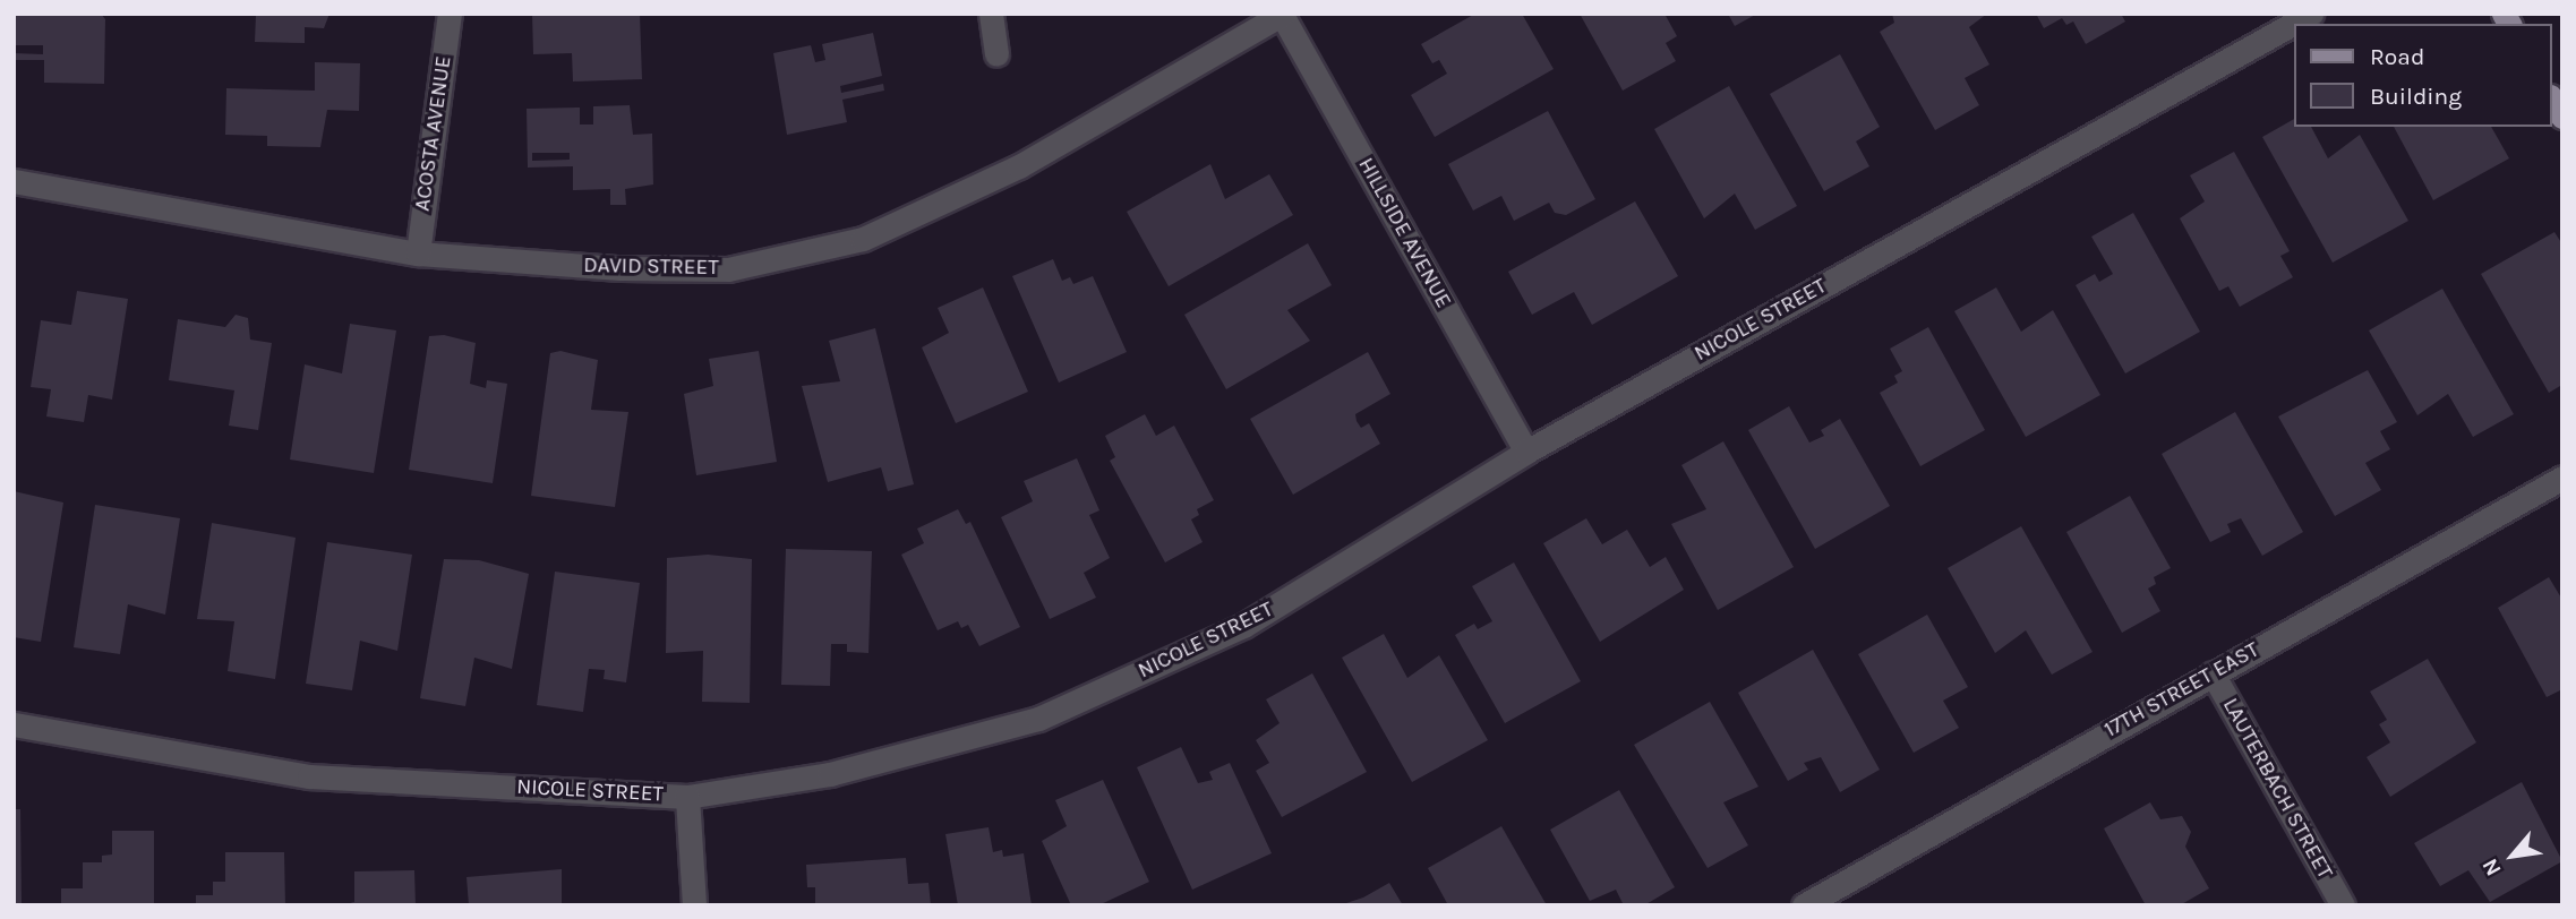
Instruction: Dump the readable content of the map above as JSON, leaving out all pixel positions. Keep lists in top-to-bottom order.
{
  "streets": {
    "street": [
      "ACOSTA AVENUE",
      "HILLSIDE AVENUE",
      "DAVID STREET",
      "NICOLE STREET",
      "17TH STREET EAST",
      "LAUTERBACH STREET"
    ]
  },
  "crossings": [
    ["ACOSTA AVENUE", "DAVID STREET"],
    ["HILLSIDE AVENUE", "DAVID STREET"],
    ["HILLSIDE AVENUE", "NICOLE STREET"],
    ["17TH STREET EAST", "LAUTERBACH STREET"]
  ],
  "legend": ["Road", "Building"],
  "north": "bottom left"
}
